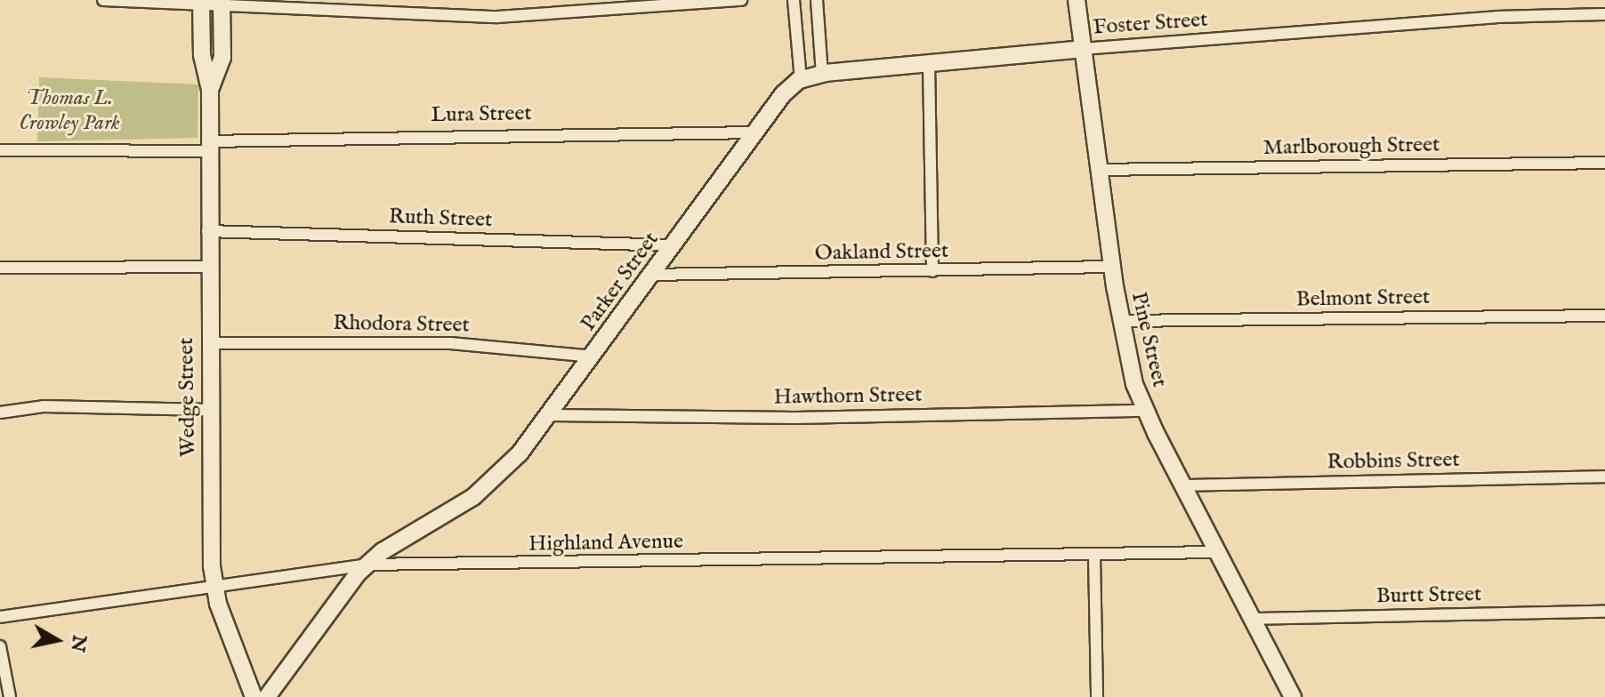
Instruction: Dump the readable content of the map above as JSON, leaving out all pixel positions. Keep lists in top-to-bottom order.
{
  "streets": {
    "street": [
      "Foster Street",
      "Lura Street",
      "Marlborough Street",
      "Ruth Street",
      "Oakland Street",
      "Parker Street",
      "Belmont Street",
      "Rhodora Street",
      "Pine Street",
      "Hawthorn Street",
      "Wedge Street",
      "Robbins Street",
      "Highland Avenue",
      "Burtt Street"
    ]
  },
  "crossings": [
    ["Foster Street", "Pine Street"],
    ["Lura Street", "Parker Street"],
    ["Lura Street", "Wedge Street"],
    ["Marlborough Street", "Pine Street"],
    ["Ruth Street", "Parker Street"],
    ["Ruth Street", "Wedge Street"],
    ["Oakland Street", "Parker Street"],
    ["Oakland Street", "Pine Street"],
    ["Parker Street", "Rhodora Street"],
    ["Parker Street", "Hawthorn Street"],
    ["Parker Street", "Highland Avenue"],
    ["Belmont Street", "Pine Street"],
    ["Rhodora Street", "Wedge Street"],
    ["Pine Street", "Hawthorn Street"],
    ["Pine Street", "Robbins Street"],
    ["Pine Street", "Highland Avenue"],
    ["Pine Street", "Burtt Street"],
    ["Wedge Street", "Highland Avenue"]
  ],
  "parks": ["Thomas L. Crowley Park"],
  "north": "right"
}
